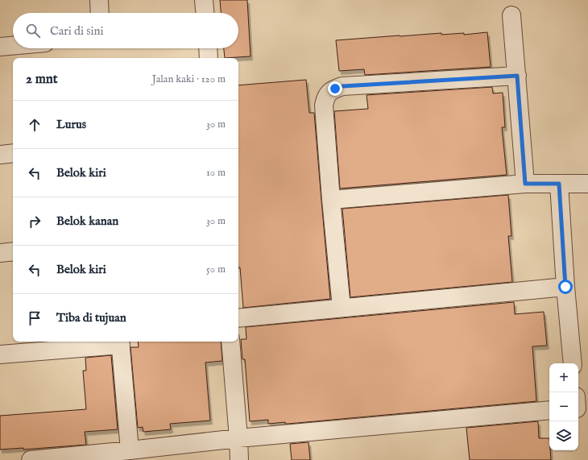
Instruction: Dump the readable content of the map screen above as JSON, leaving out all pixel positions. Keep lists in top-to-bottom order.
{
  "page": {
    "search": "Cari di sini",
    "heading": ["2 mnt", "Jalan kaki · 120 m"],
    "list": [
      ["Lurus", "30 m"],
      ["Belok kiri", "10 m"],
      ["Belok kanan", "30 m"],
      ["Belok kiri", "50 m"],
      "Tiba di tujuan"
    ],
    "map_buttons": ["+", "−"]
  }
}
